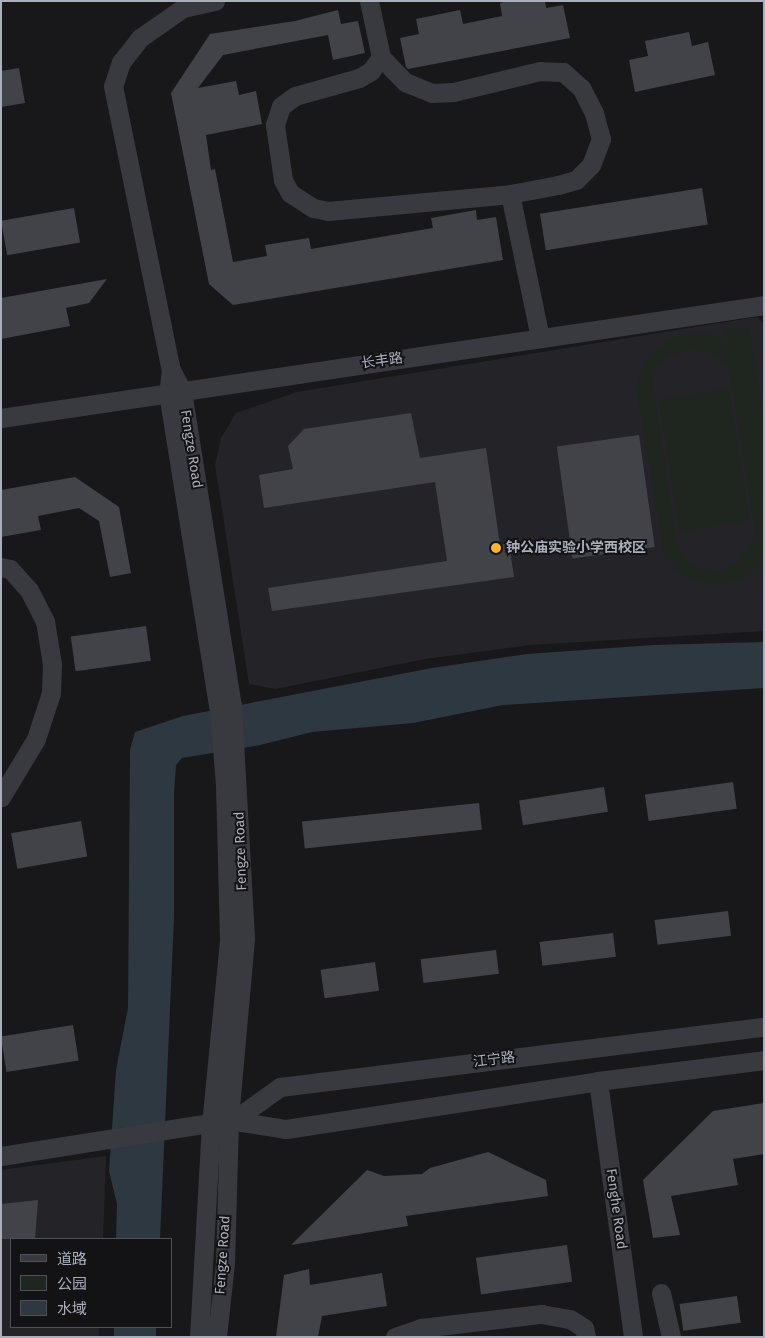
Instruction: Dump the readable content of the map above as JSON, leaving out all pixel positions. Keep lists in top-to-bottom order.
{
  "streets": {
    "street": [
      "长丰路",
      "Fengze Road",
      "江宁路",
      "Fenghe Road"
    ]
  },
  "crossings": [
    ["长丰路", "Fengze Road"],
    ["Fengze Road", "江宁路"]
  ],
  "places": ["钟公庙实验小学西校区"],
  "legend": ["道路", "公园", "水域"]
}
